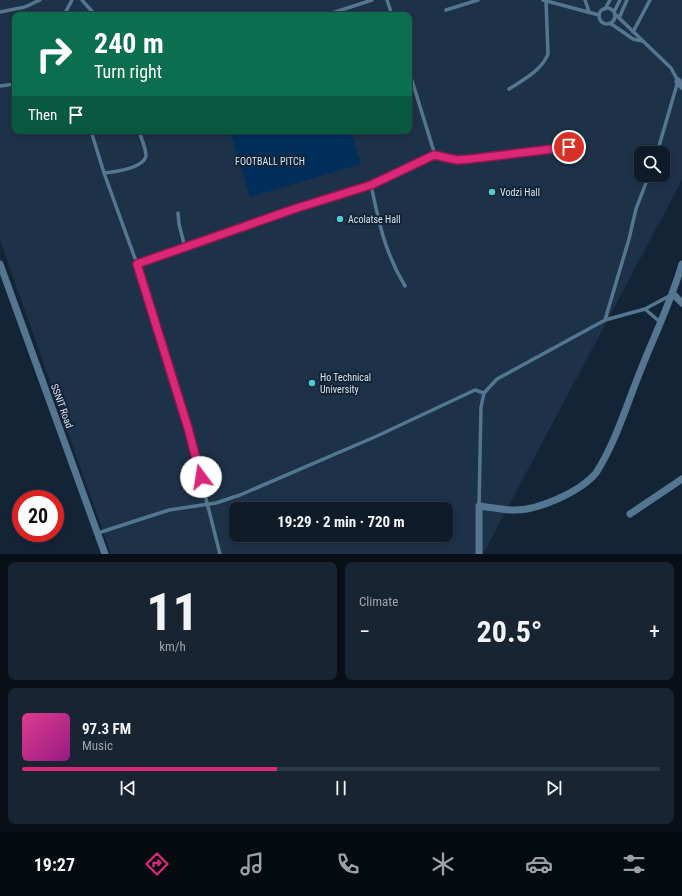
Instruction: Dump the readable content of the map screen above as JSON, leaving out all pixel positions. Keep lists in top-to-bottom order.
{
  "streets": {
    "street": ["SSNIT Road"]
  },
  "parks": ["FOOTBALL PITCH"],
  "places": ["Vodzi Hall", "Acolatse Hall", "Ho Technical University"],
  "page": {
    "turn": ["240 m", "Turn right"],
    "then": "Then",
    "limit": "20",
    "trip": "19:29 · 2 min · 720 m",
    "tile": [
      ["11", "km/h"],
      "Climate"
    ],
    "heat": ["−", "20.5°", "+"],
    "song": ["97.3 FM", "Music"],
    "tabs": "19:27"
  }
}
